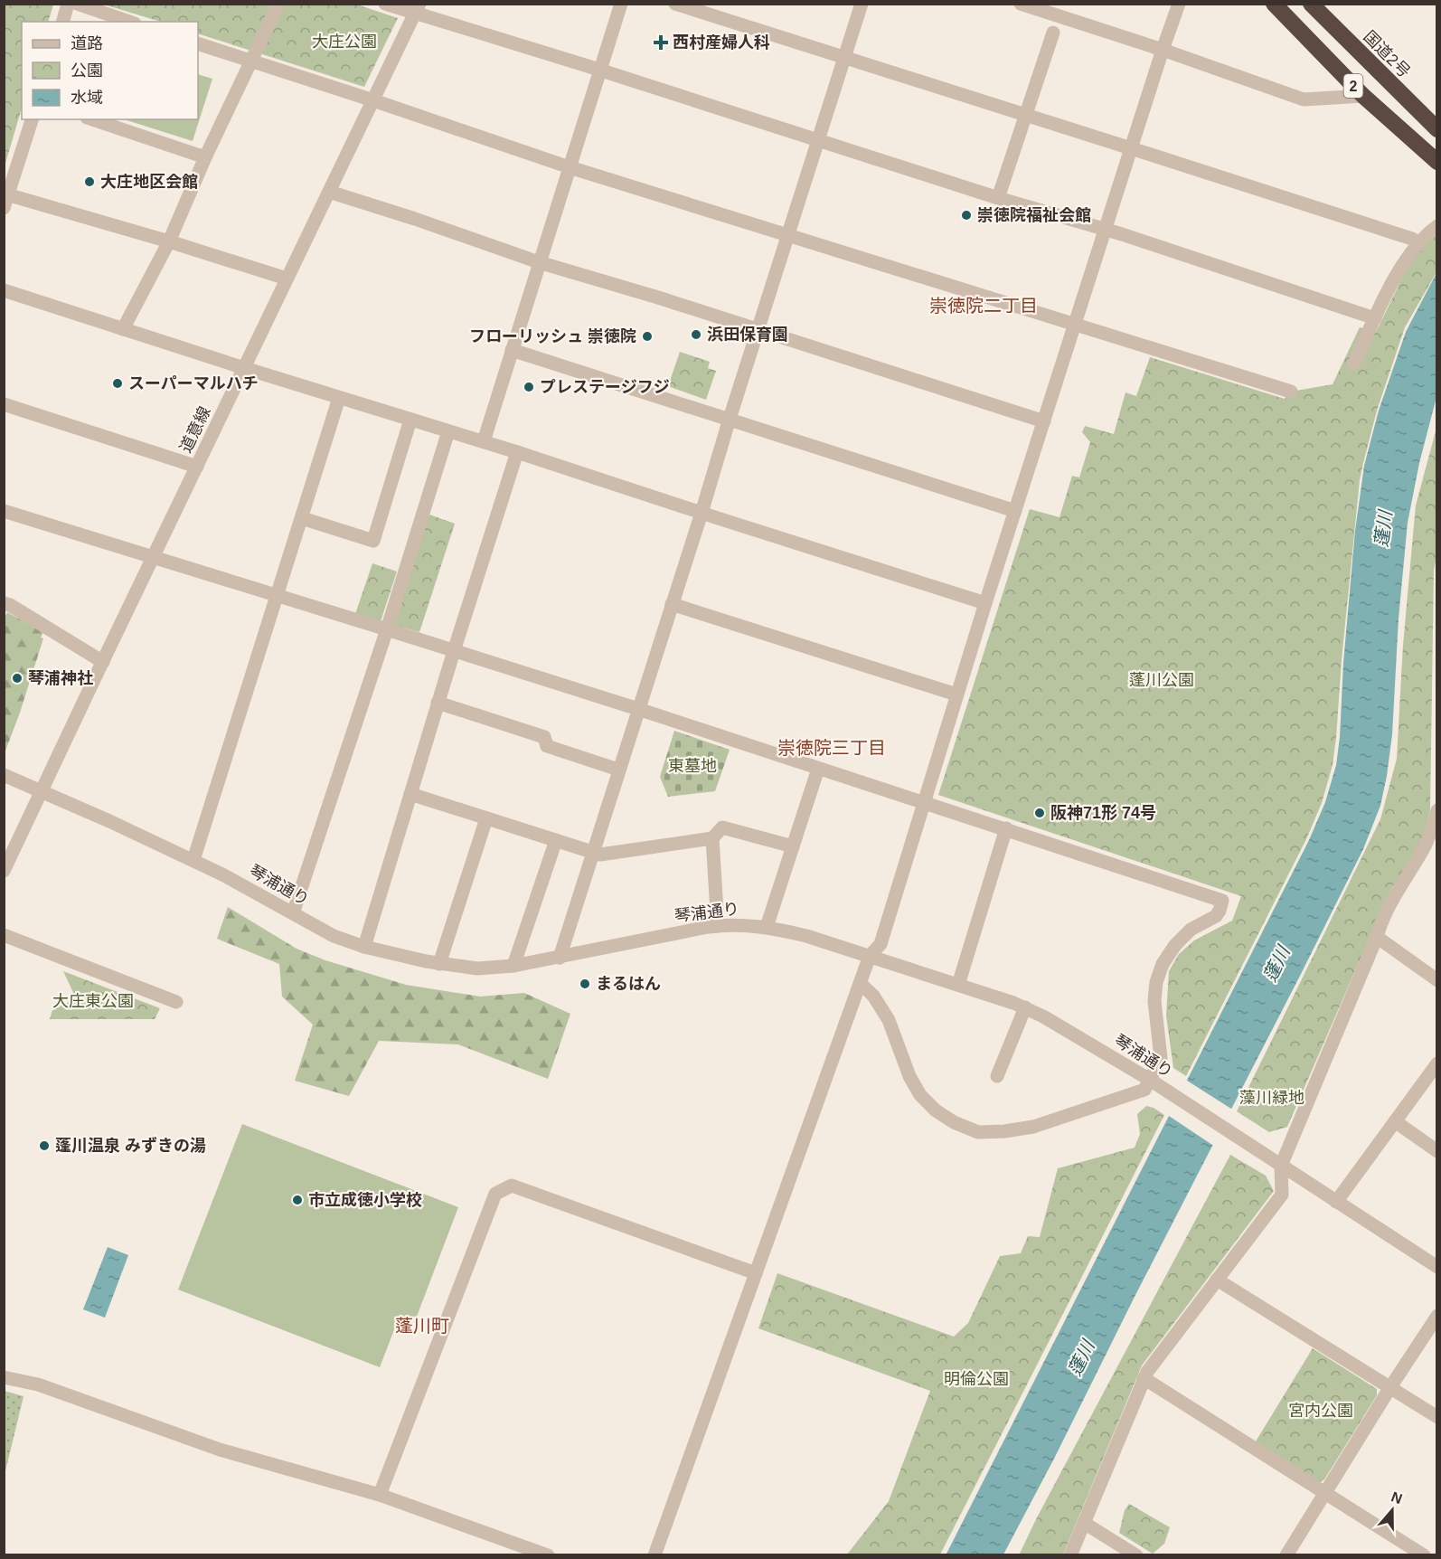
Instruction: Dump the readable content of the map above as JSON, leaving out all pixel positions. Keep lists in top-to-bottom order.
{
  "streets": {
    "highway": ["国道2号", "2"],
    "street": ["道意線", "琴浦通り"]
  },
  "crossings": [
    ["道意線", "琴浦通り"]
  ],
  "districts": ["崇徳院二丁目", "崇徳院三丁目", "蓬川町"],
  "water": ["蓬川"],
  "parks": [
    "大庄公園",
    "蓬川公園",
    "東墓地",
    "大庄東公園",
    "藻川緑地",
    "明倫公園",
    "宮内公園"
  ],
  "places": {
    "health": ["西村産婦人科"],
    "other": [
      "大庄地区会館",
      "崇徳院福祉会館",
      "浜田保育園",
      "フローリッシュ 崇徳院",
      "スーパーマルハチ",
      "プレステージフジ",
      "琴浦神社",
      "阪神71形 74号",
      "まるはん",
      "蓬川温泉 みずきの湯",
      "市立成徳小学校"
    ]
  },
  "legend": ["道路", "公園", "水域"],
  "north": "top"
}
